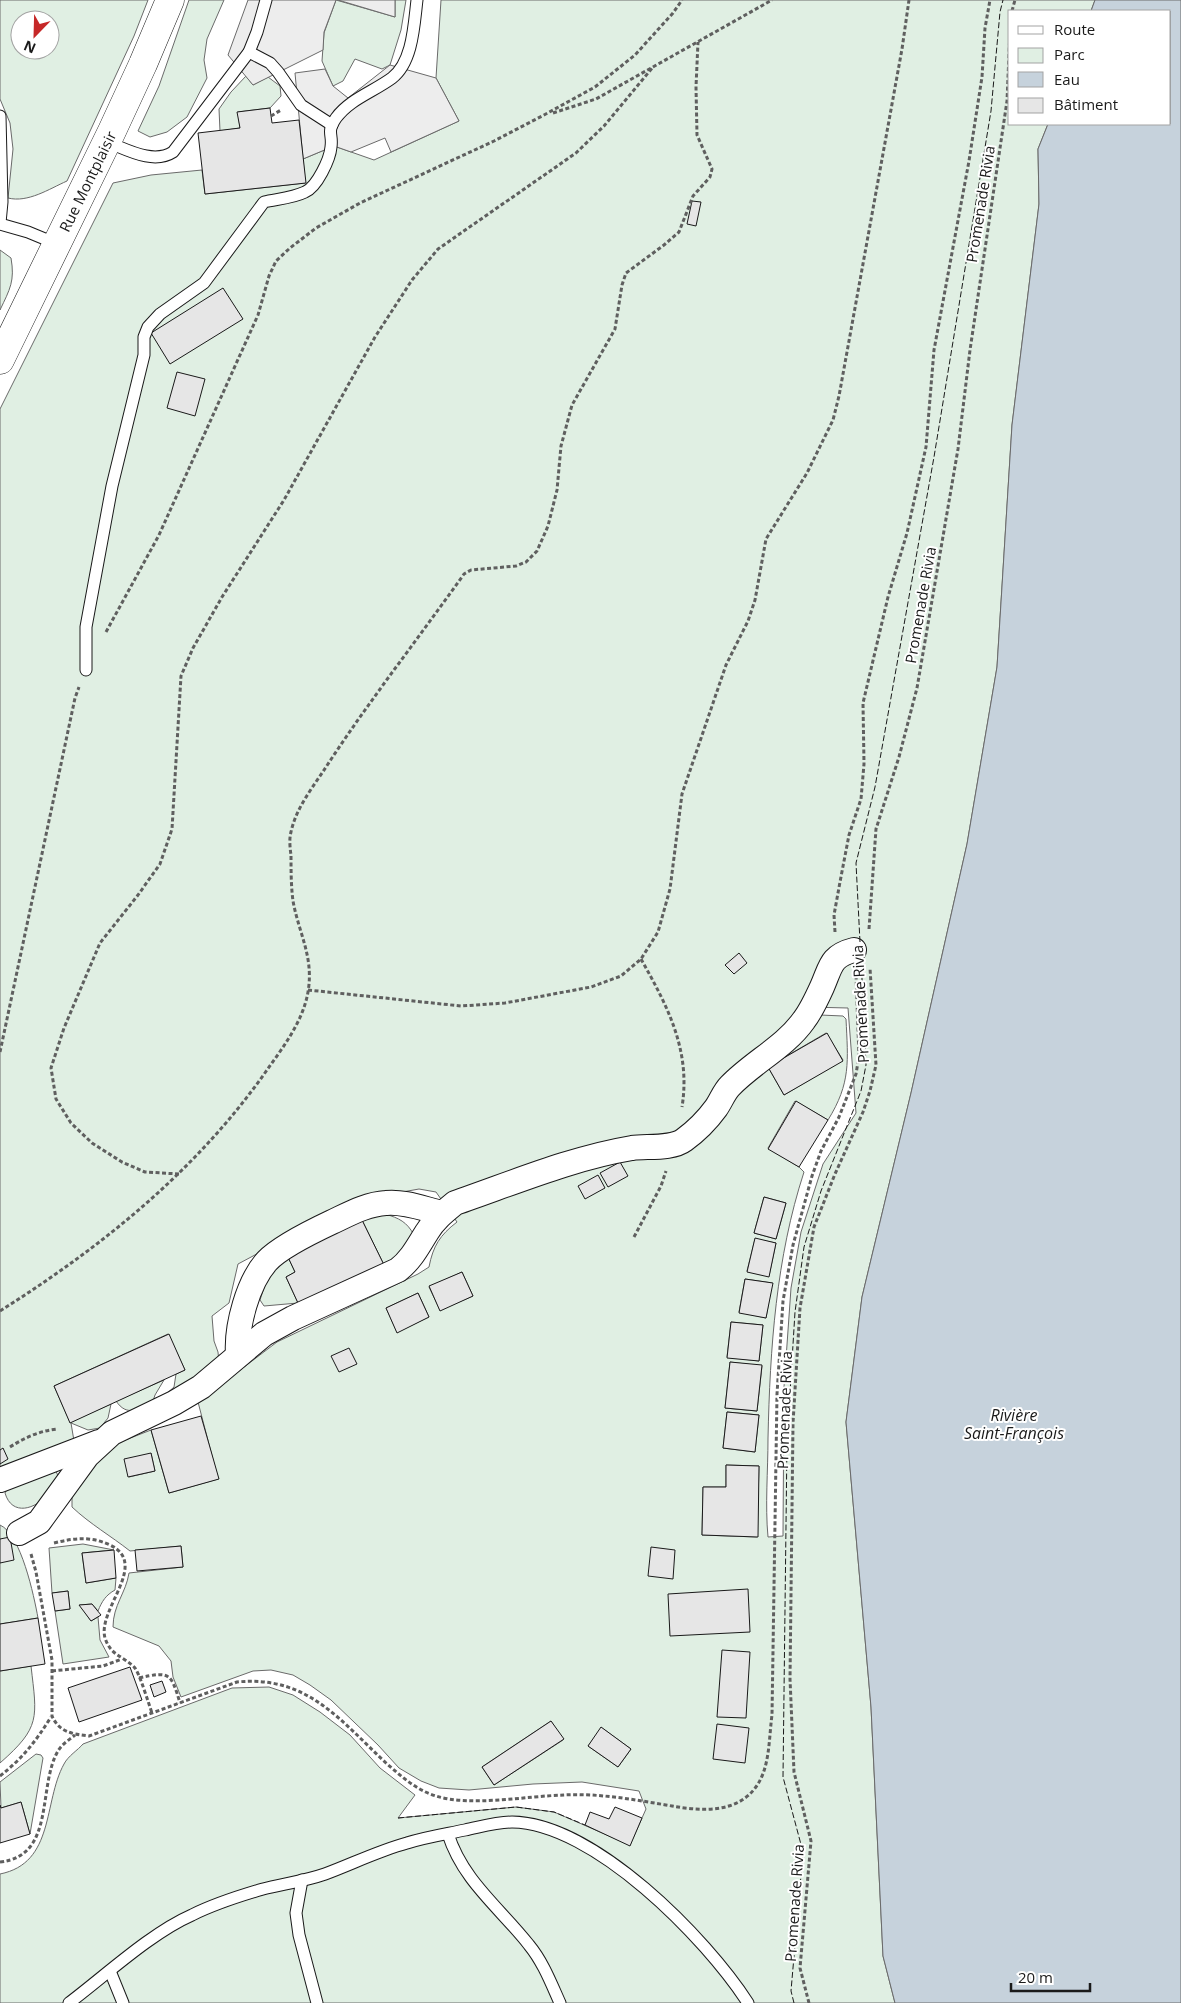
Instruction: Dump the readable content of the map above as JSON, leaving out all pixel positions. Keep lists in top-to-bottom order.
{
  "streets": {
    "street": ["Rue Montplaisir"],
    "path": ["Promenade Rivia"]
  },
  "water": ["Rivière Saint-François"],
  "legend": [
    "Route",
    "Parc",
    "Eau",
    "Bâtiment"
  ],
  "scale_bar": "20 m",
  "north": "bottom left"
}
